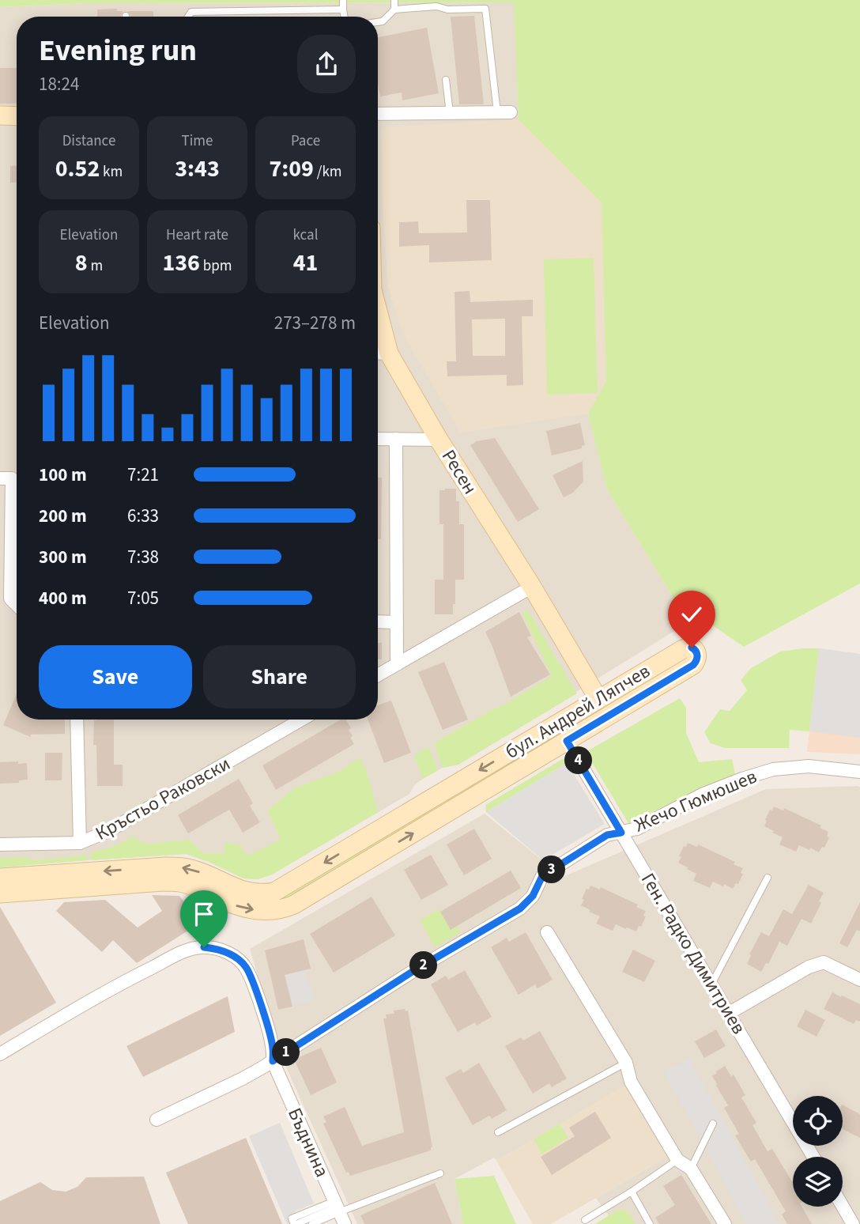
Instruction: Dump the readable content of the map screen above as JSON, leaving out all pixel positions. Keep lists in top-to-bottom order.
{
  "streets": {
    "main road": ["Ресен", "бул. Андрей Ляпчев"],
    "street": [
      "Кръстьо Раковски",
      "Жечо Гюмюшев",
      "Ген. Радко Димитриев",
      "Бъднина"
    ]
  },
  "crossings": [
    ["Ресен", "бул. Андрей Ляпчев"],
    ["бул. Андрей Ляпчев", "Ген. Радко Димитриев"],
    ["Жечо Гюмюшев", "Ген. Радко Димитриев"],
    ["Жечо Гюмюшев", "Бъднина"]
  ],
  "page": {
    "heading": ["Evening run", "18:24"],
    "stats": [
      ["Distance", "0.52 km"],
      ["Time", "3:43"],
      ["Pace", "7:09 /km"],
      ["Elevation", "8 m"],
      ["Heart rate", "136 bpm"],
      ["kcal", "41"]
    ],
    "chart": ["Elevation", "273–278 m"],
    "list": [
      {
        "name": "100 m",
        "note": "7:21"
      },
      {
        "name": "200 m",
        "note": "6:33"
      },
      {
        "name": "300 m",
        "note": "7:38"
      },
      {
        "name": "400 m",
        "note": "7:05"
      }
    ],
    "buttons": ["Save", "Share"],
    "pins": [
      "4",
      "3",
      "2",
      "1"
    ]
  }
}
